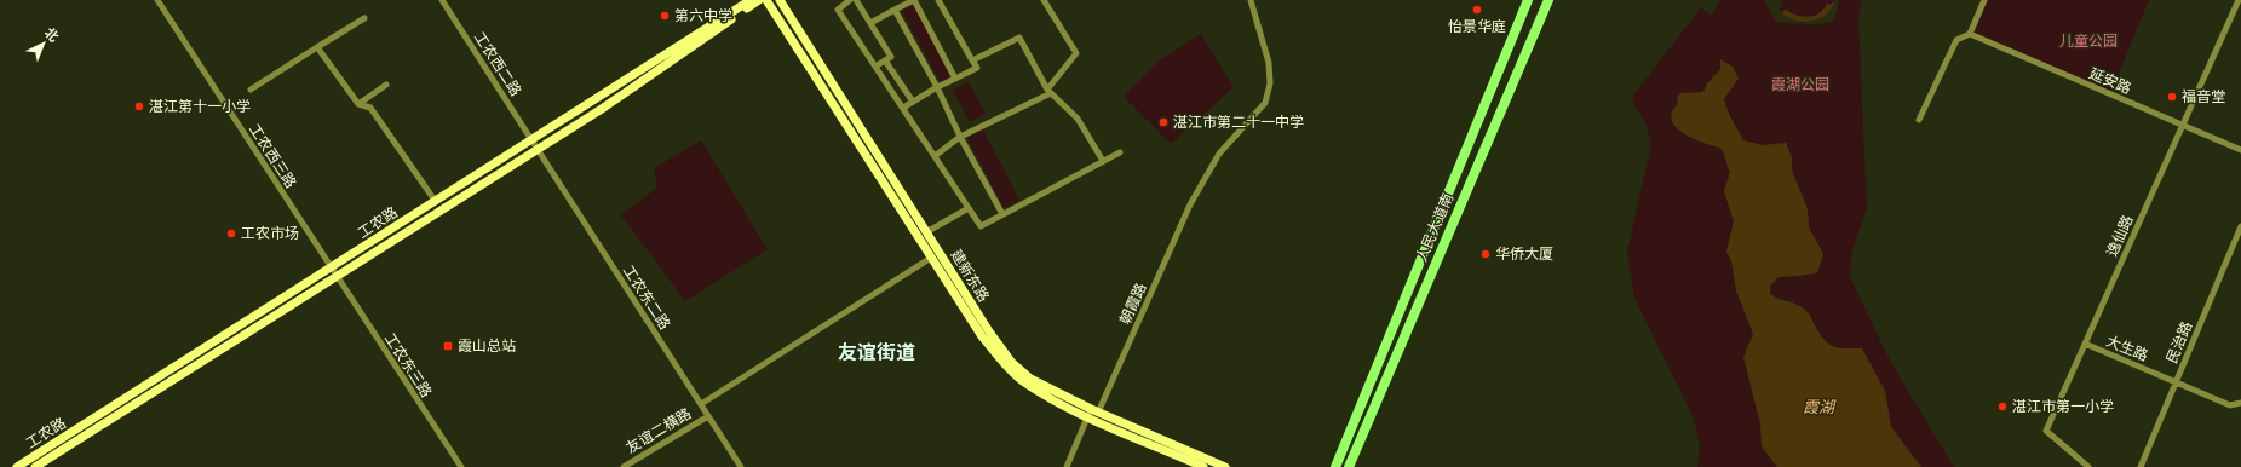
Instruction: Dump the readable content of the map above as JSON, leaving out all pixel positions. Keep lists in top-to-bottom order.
{
  "streets": {
    "main road": ["人民大道南"],
    "street": [
      "工农西二路",
      "延安路",
      "工农西三路",
      "工农路",
      "逸仙路",
      "建新东路",
      "工农东二路",
      "朝霞路",
      "民治路",
      "大生路",
      "工农东三路",
      "友谊二横路"
    ]
  },
  "crossings": [
    ["工农西二路", "工农路"],
    ["工农西二路", "工农东二路"],
    ["延安路", "逸仙路"],
    ["工农西三路", "工农路"],
    ["工农西三路", "工农东三路"],
    ["工农路", "工农东二路"],
    ["工农路", "工农东三路"],
    ["逸仙路", "大生路"],
    ["建新东路", "朝霞路"],
    ["工农东二路", "友谊二横路"],
    ["民治路", "大生路"]
  ],
  "districts": ["友谊街道"],
  "water": ["霞湖"],
  "parks": ["儿童公园", "霞湖公园"],
  "places": {
    "other": [
      "怡景华庭",
      "第六中学",
      "福音堂",
      "湛江第十一小学",
      "湛江市第二十一中学",
      "工农市场",
      "华侨大厦",
      "湛江市第一小学"
    ],
    "transit": ["霞山总站"]
  },
  "north": "top right"
}
